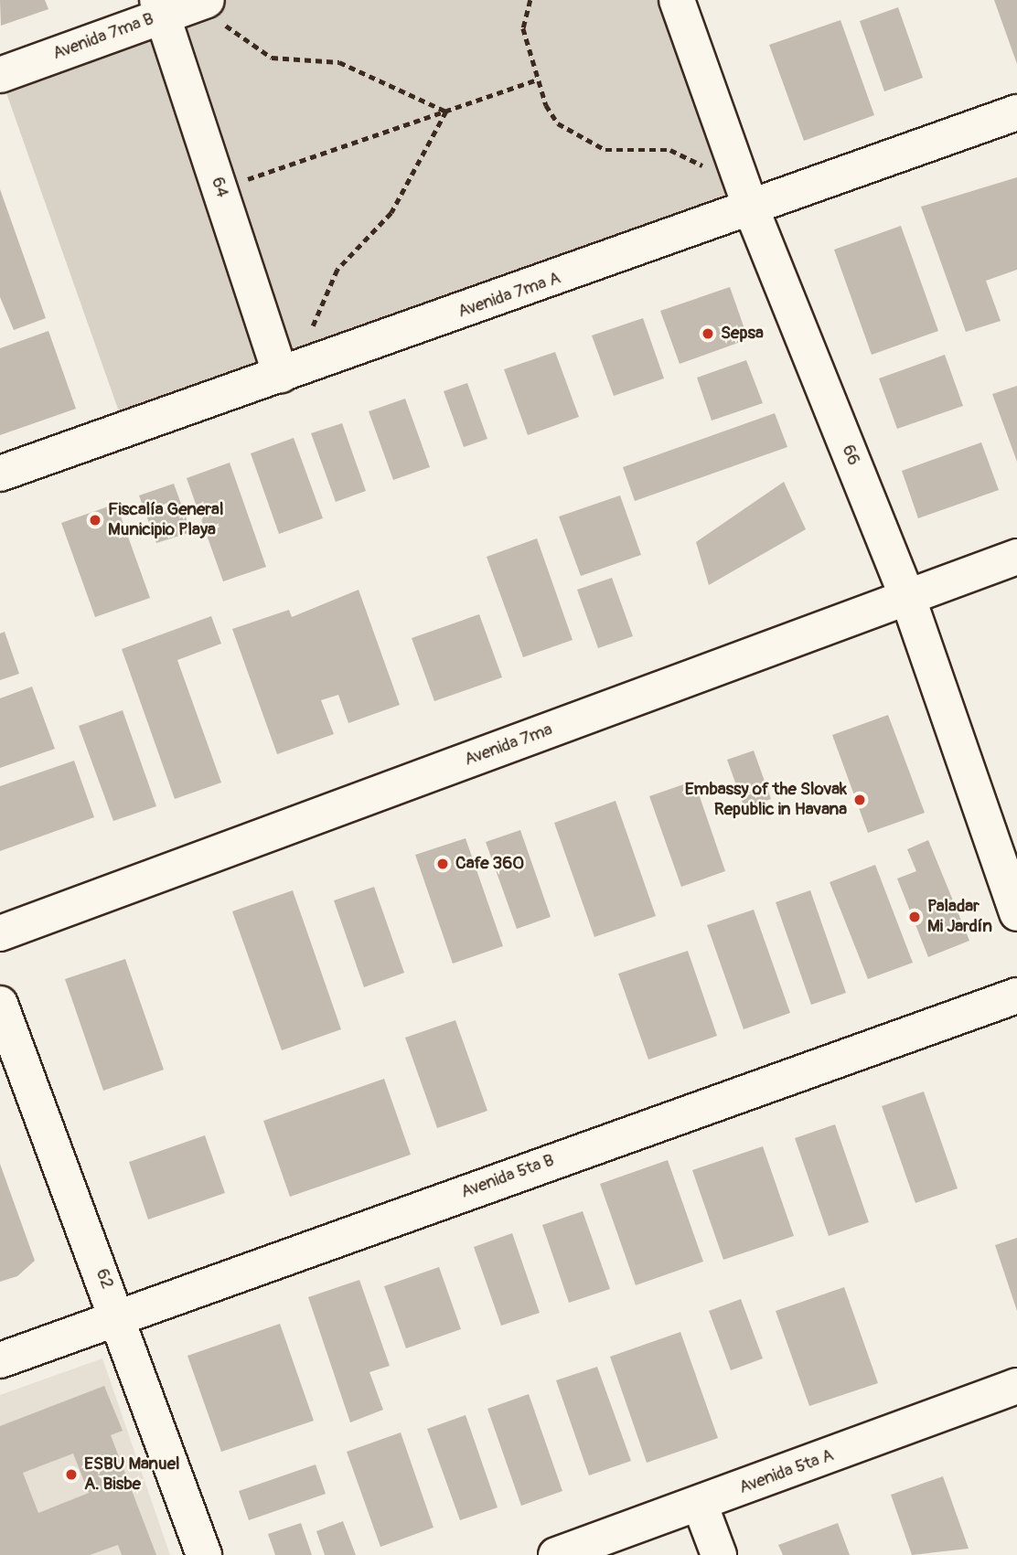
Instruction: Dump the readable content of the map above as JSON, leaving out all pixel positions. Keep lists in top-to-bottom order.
{
  "streets": {
    "street": [
      "Avenida 7ma B",
      "64",
      "Avenida 7ma A",
      "66",
      "Avenida 7ma",
      "Avenida 5ta B",
      "62",
      "Avenida 5ta A"
    ]
  },
  "crossings": [
    ["Avenida 7ma B", "64"],
    ["64", "Avenida 7ma A"],
    ["Avenida 7ma A", "66"],
    ["66", "Avenida 7ma"],
    ["Avenida 5ta B", "62"]
  ],
  "places": [
    "Sepsa",
    "Fiscalía General Municipio Playa",
    "Embassy of the Slovak Republic in Havana",
    "Cafe 360",
    "Paladar Mi Jardín",
    "ESBU Manuel A. Bisbe"
  ]
}
